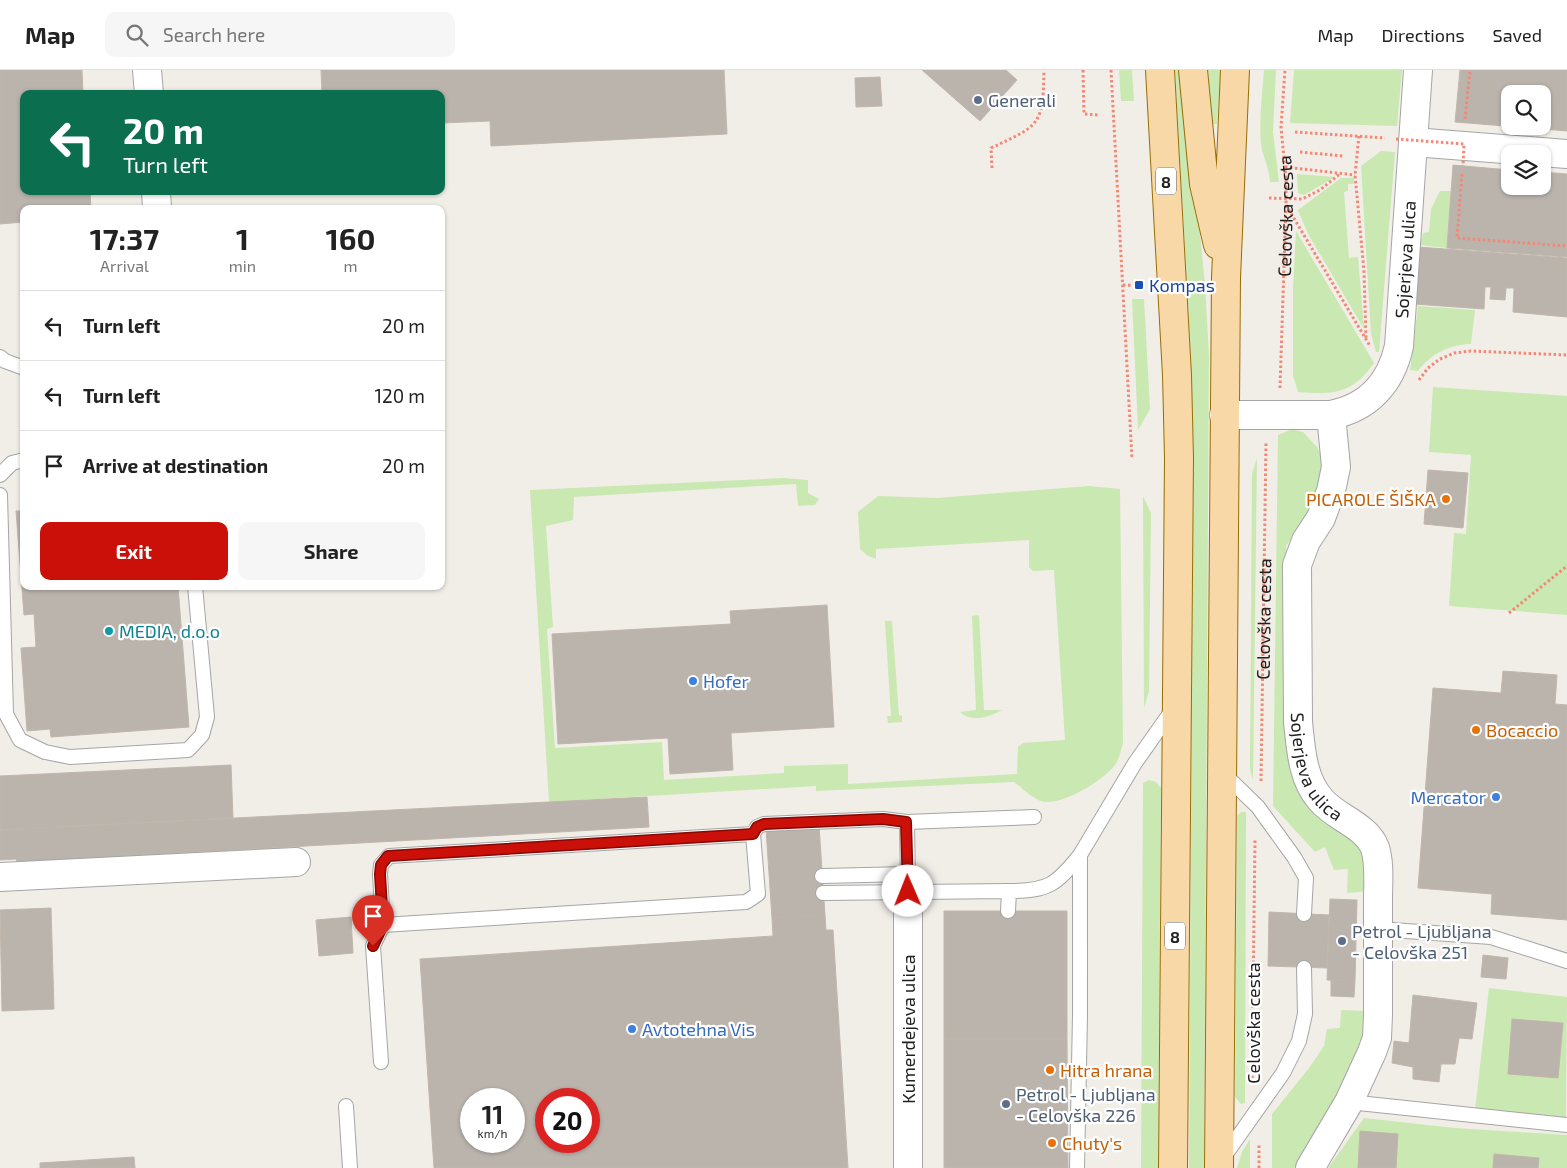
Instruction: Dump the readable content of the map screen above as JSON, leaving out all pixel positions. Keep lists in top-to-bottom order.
{
  "streets": {
    "main road": ["8", "Celovška cesta"],
    "street": ["Sojerjeva ulica", "Kumerdejeva ulica"]
  },
  "crossings": [
    ["Celovška cesta", "Sojerjeva ulica"]
  ],
  "places": {
    "other": [
      "Generali",
      "PICAROLE ŠIŠKA",
      "MEDIA, d.o.o",
      "Hofer",
      "Bocaccio",
      "Mercator",
      "Petrol - Ljubljana - Celovška 251",
      "Avtotehna Vis",
      "Hitra hrana",
      "Petrol - Ljubljana - Celovška 226",
      "Chuty's"
    ],
    "transit": ["Kompas"]
  },
  "page": {
    "header": "Map",
    "search": "Search here",
    "nav": ["Map", "Directions", "Saved"],
    "turn": ["20 m", "Turn left"],
    "eta": [
      "17:37",
      "Arrival",
      "1",
      "min",
      "160",
      "m"
    ],
    "list": [
      {
        "name": "Turn left",
        "value": "20 m"
      },
      {
        "name": "Turn left",
        "value": "120 m"
      },
      {
        "name": "Arrive at destination",
        "value": "20 m"
      }
    ],
    "buttons": ["Exit", "Share"],
    "speed": "11 km/h",
    "limit": "20"
  }
}
